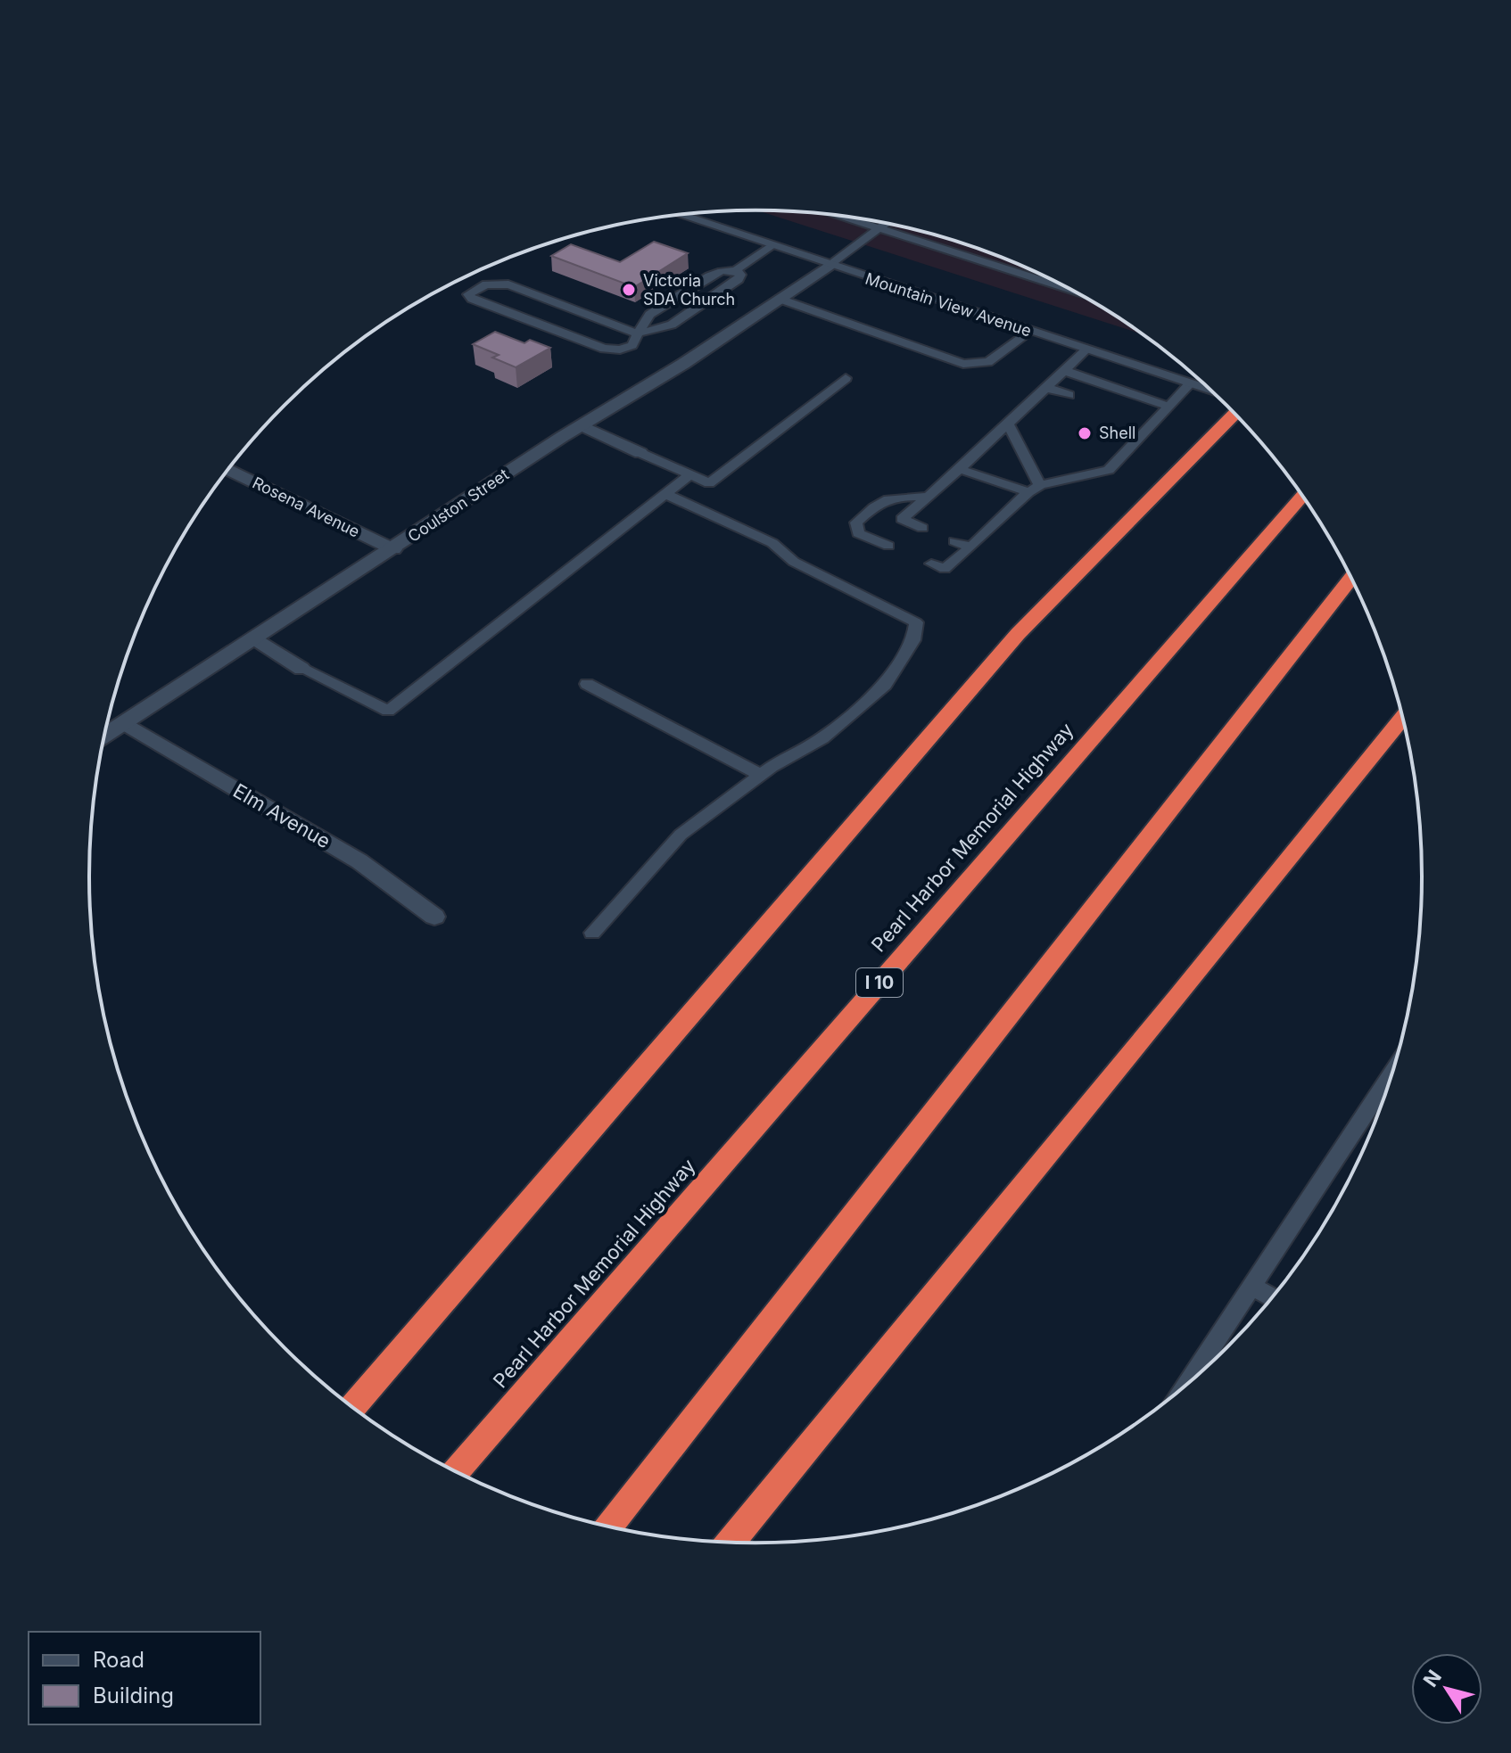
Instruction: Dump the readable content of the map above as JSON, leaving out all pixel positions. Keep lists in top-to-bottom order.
{
  "streets": {
    "highway": ["Pearl Harbor Memorial Highway", "I 10"],
    "street": [
      "Mountain View Avenue",
      "Coulston Street",
      "Rosena Avenue",
      "Elm Avenue"
    ]
  },
  "crossings": [
    ["Mountain View Avenue", "Coulston Street"],
    ["Coulston Street", "Rosena Avenue"],
    ["Coulston Street", "Elm Avenue"]
  ],
  "places": ["Victoria SDA Church", "Shell"],
  "legend": ["Road", "Building"],
  "north": "top left"
}
